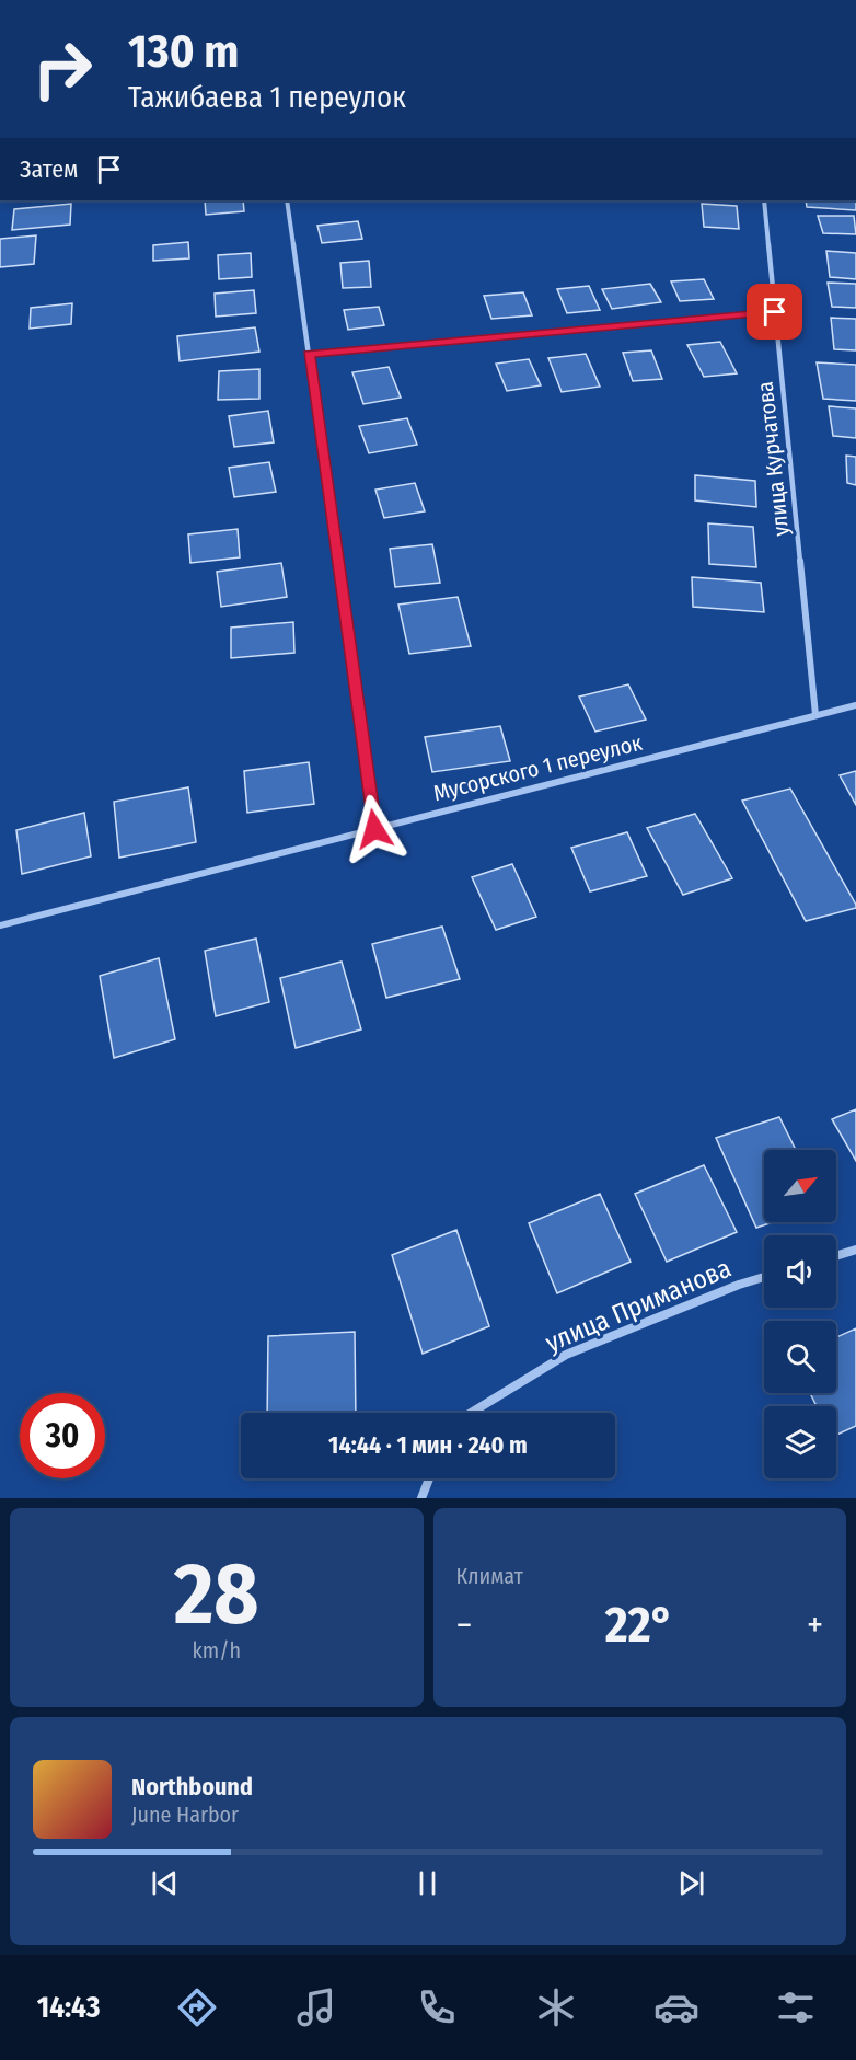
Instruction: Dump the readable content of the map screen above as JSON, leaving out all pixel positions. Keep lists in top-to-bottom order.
{
  "streets": {
    "street": ["улица Курчатова", "Мусорского 1 переулок", "улица Приманова"]
  },
  "crossings": [
    ["улица Курчатова", "Мусорского 1 переулок"]
  ],
  "north": "top right",
  "page": {
    "turn": ["130 m", "Тажибаева 1 переулок"],
    "then": "Затем",
    "limit": "30",
    "trip": "14:44 · 1 мин · 240 m",
    "tile": [
      ["28", "km/h"],
      "Климат"
    ],
    "heat": ["−", "22°", "+"],
    "song": ["Northbound", "June Harbor"],
    "tabs": "14:43"
  }
}
